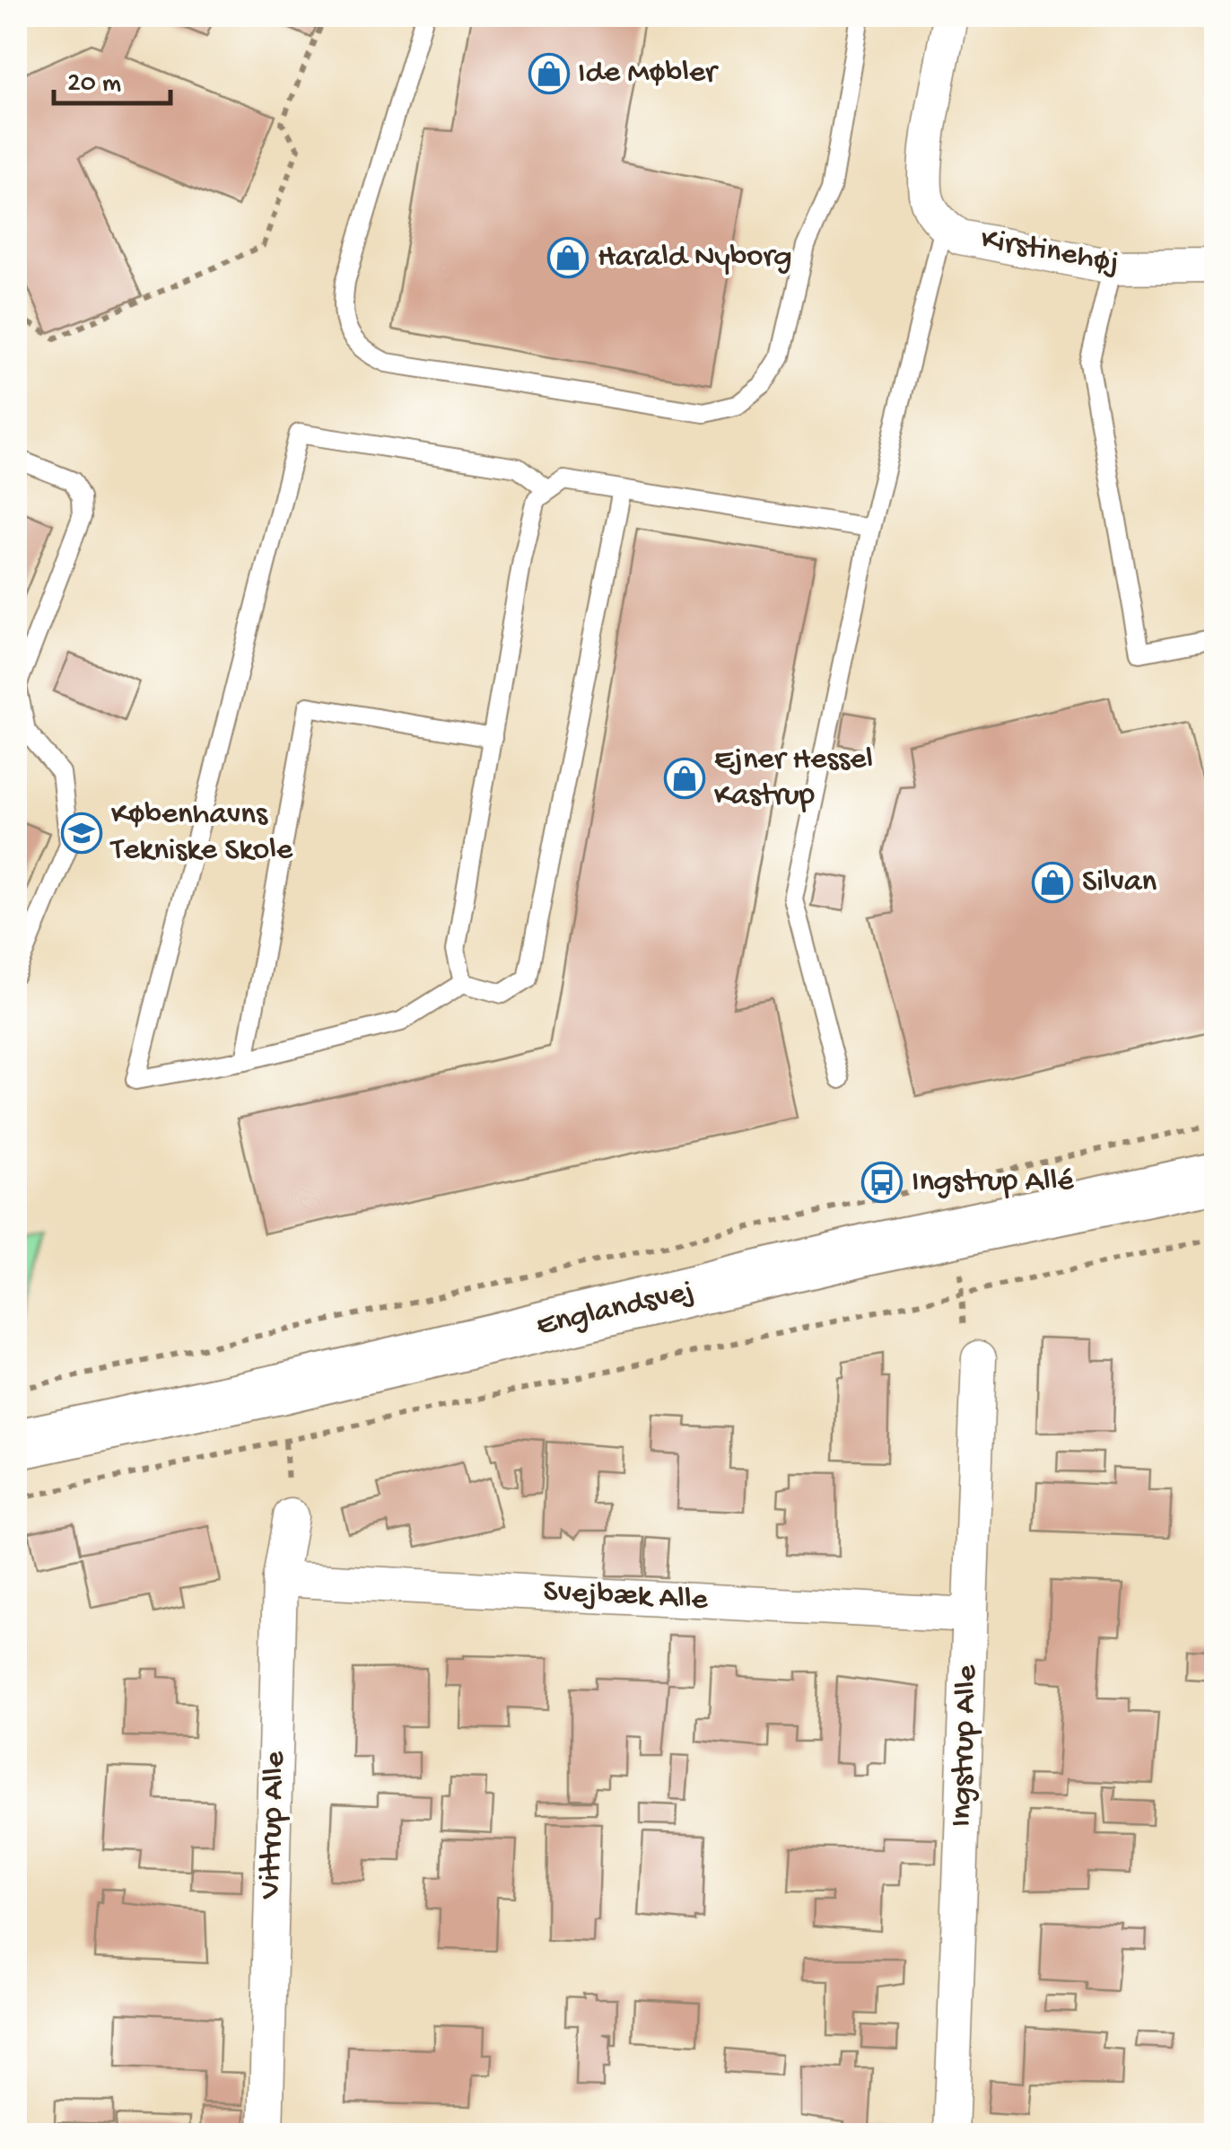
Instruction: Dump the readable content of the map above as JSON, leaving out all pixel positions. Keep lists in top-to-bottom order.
{
  "streets": {
    "main road": ["Englandsvej"],
    "street": [
      "Kirstinehøj",
      "Svejbæk Alle",
      "Ingstrup Alle",
      "Vittrup Alle"
    ]
  },
  "crossings": [
    ["Svejbæk Alle", "Ingstrup Alle"],
    ["Svejbæk Alle", "Vittrup Alle"]
  ],
  "places": {
    "shop": [
      "Ide Møbler",
      "Harald Nyborg",
      "Ejner Hessel Kastrup",
      "Silvan"
    ],
    "school or university": ["Københavns Tekniske Skole"],
    "bus stop": ["Ingstrup Allé"]
  },
  "scale_bar": "20 m"
}
